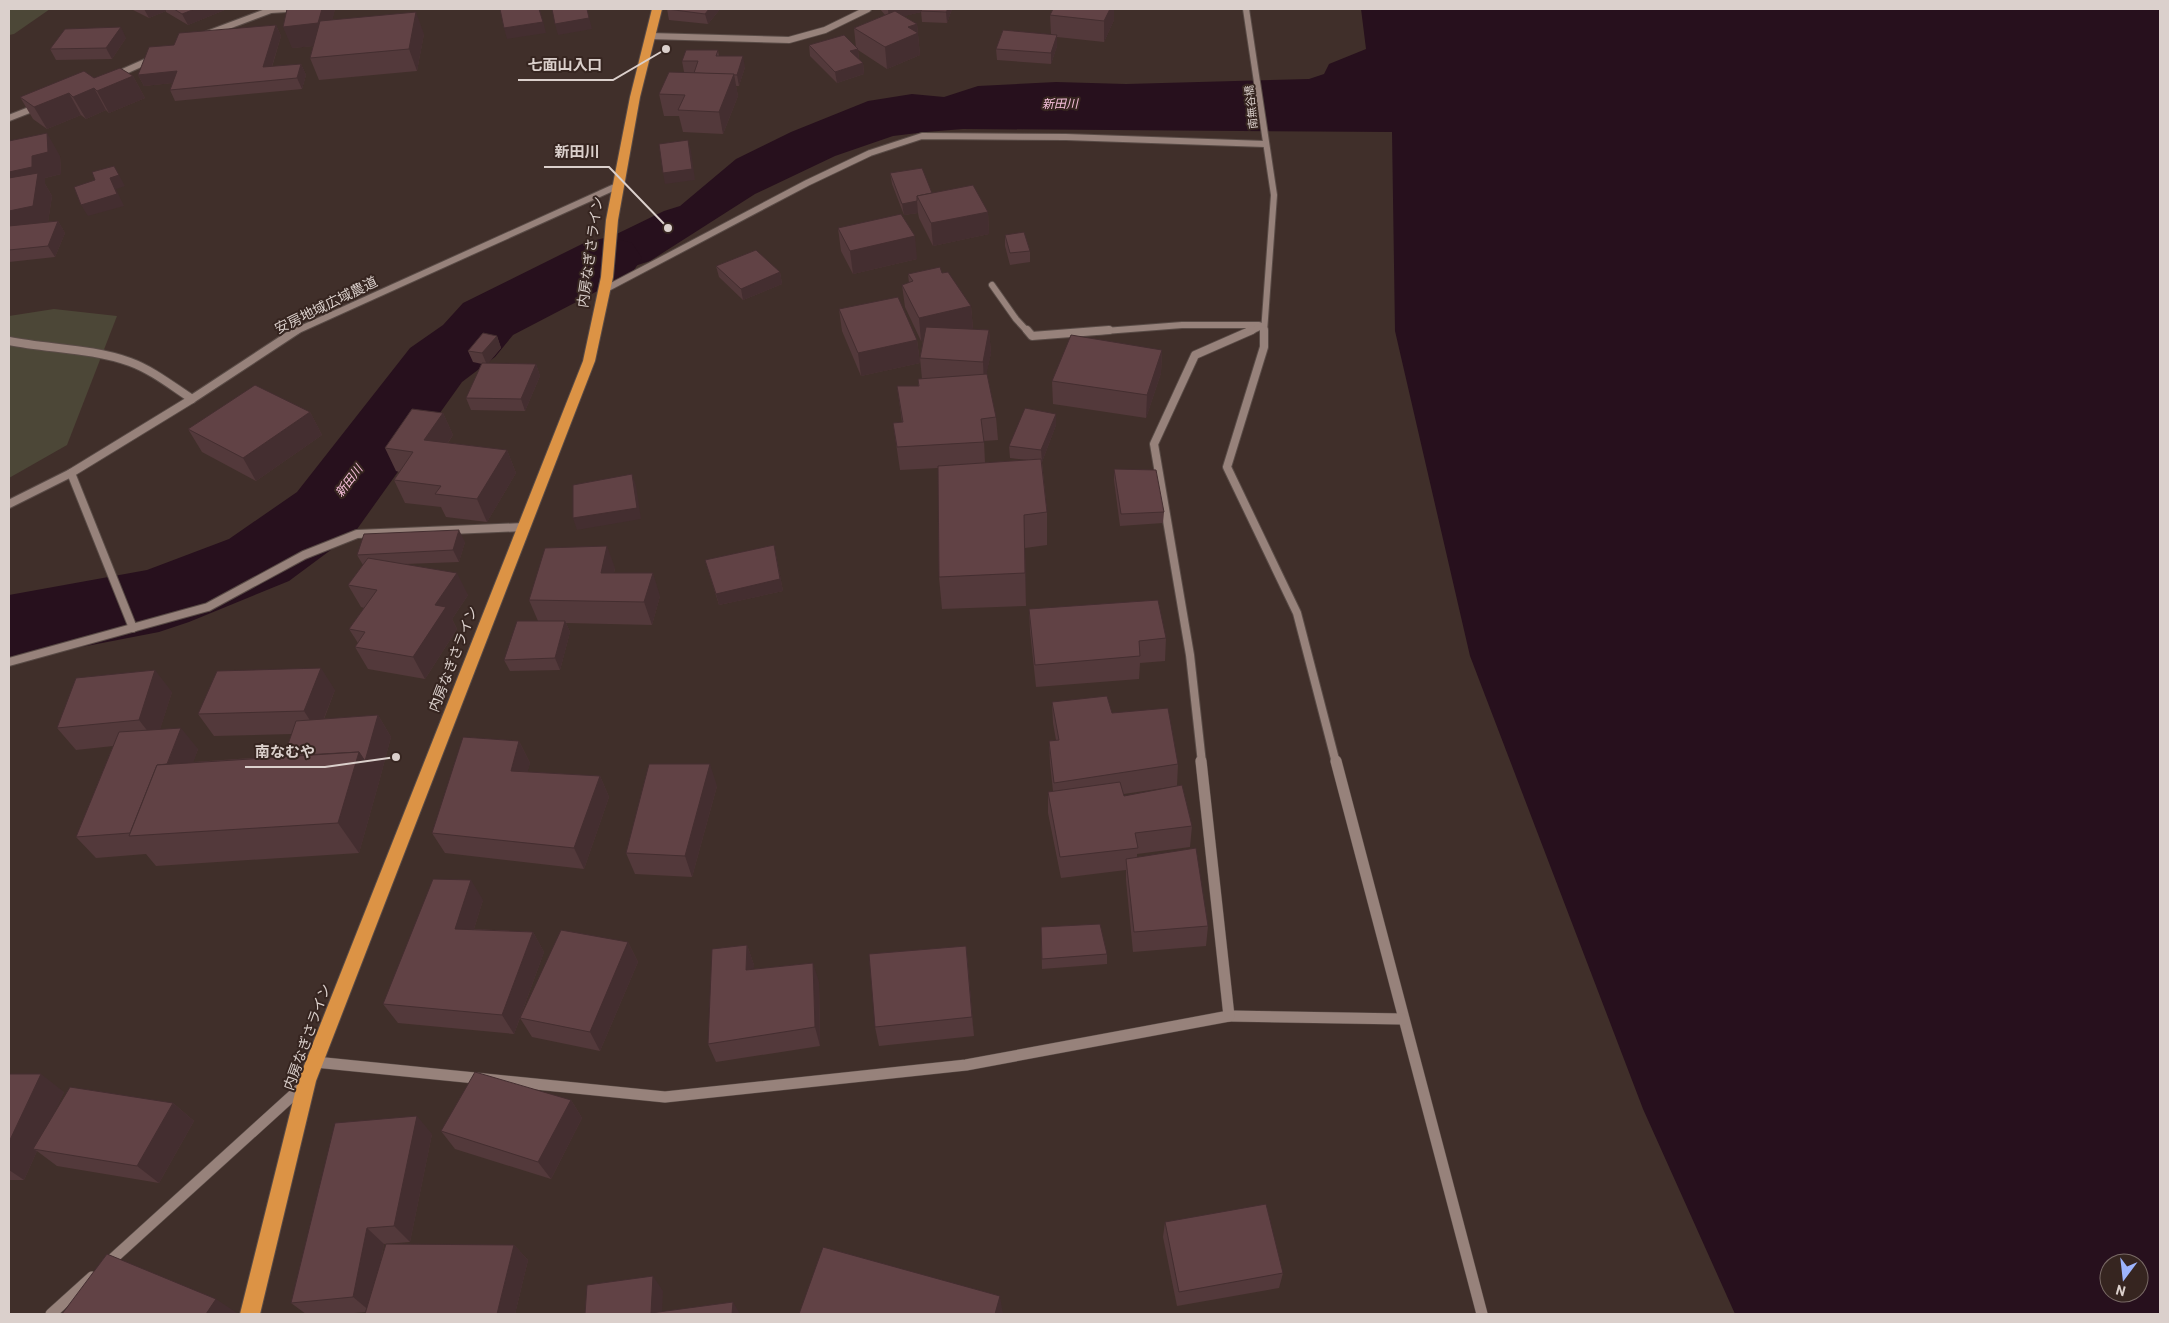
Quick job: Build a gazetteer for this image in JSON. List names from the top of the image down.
{
  "streets": {
    "highway": ["内房なぎさライン"],
    "street": ["南無谷橋", "安房地域広域農道"]
  },
  "crossings": [
    ["内房なぎさライン", "安房地域広域農道"]
  ],
  "water": ["新田川"],
  "places": ["七面山入口", "新田川", "南なむや"],
  "north": "bottom"
}
